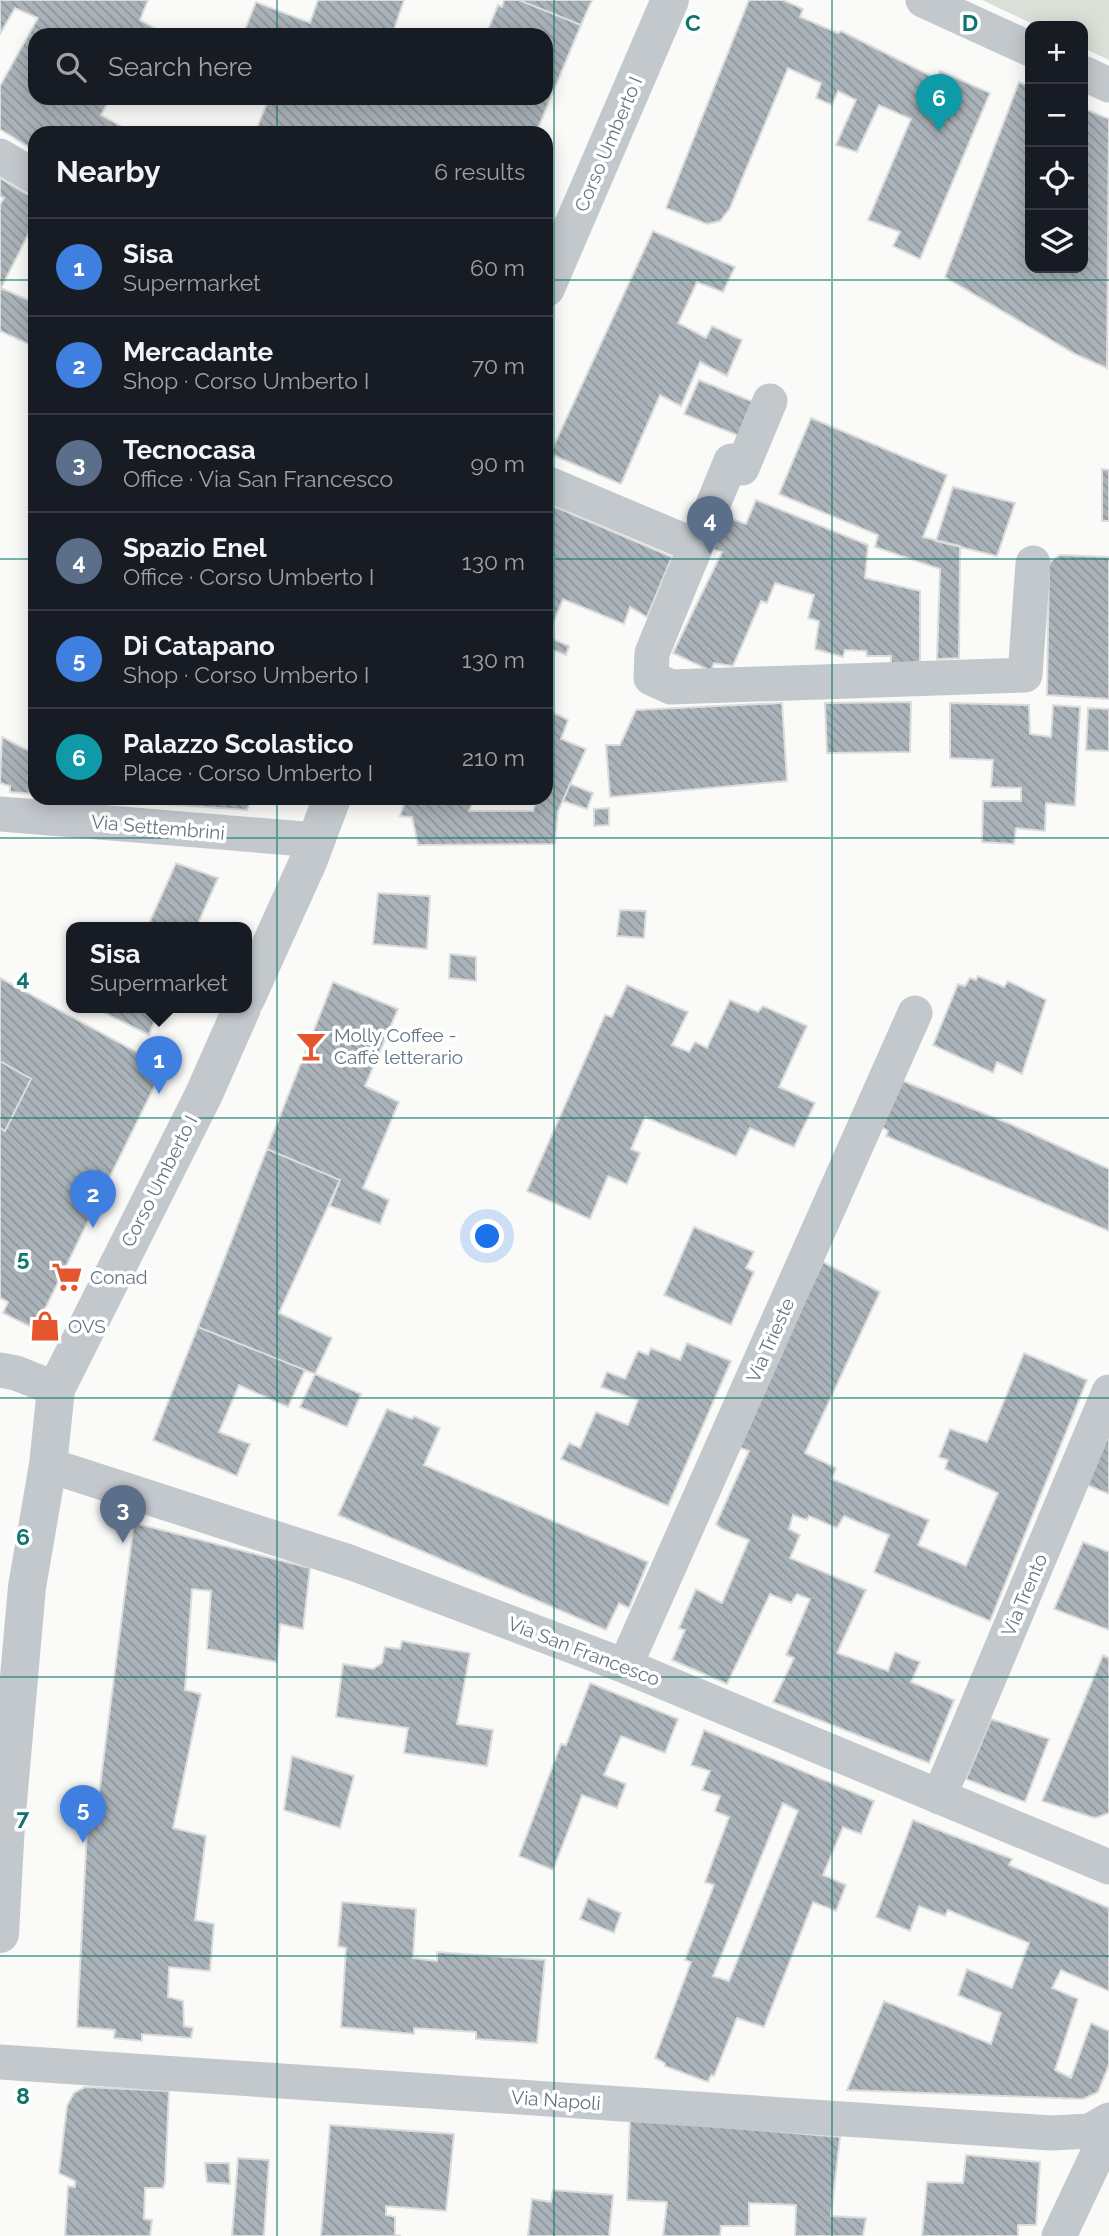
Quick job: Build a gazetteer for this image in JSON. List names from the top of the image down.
{
  "streets": {
    "street": [
      "Corso Umberto I",
      "Via Settembrini",
      "Via Trieste",
      "Via Trento",
      "Via San Francesco",
      "Via Napoli"
    ]
  },
  "crossings": [
    ["Corso Umberto I", "Via San Francesco"],
    ["Via Trieste", "Via San Francesco"],
    ["Via Trento", "Via San Francesco"]
  ],
  "places": {
    "bar": ["Molly Coffee - Caffè letterario"],
    "supermarket": ["Conad"],
    "shop": ["OVS"]
  },
  "page": {
    "map_buttons": ["+", "−"],
    "search": "Search here",
    "pins": [
      "6",
      "4",
      "1",
      "2",
      "3",
      "5"
    ],
    "heading": ["Nearby", "6 results"],
    "list": [
      {
        "mark": "1",
        "name": "Sisa",
        "note": "Supermarket",
        "value": "60 m"
      },
      {
        "mark": "2",
        "name": "Mercadante",
        "note": "Shop · Corso Umberto I",
        "value": "70 m"
      },
      {
        "mark": "3",
        "name": "Tecnocasa",
        "note": "Office · Via San Francesco",
        "value": "90 m"
      },
      {
        "mark": "4",
        "name": "Spazio Enel",
        "note": "Office · Corso Umberto I",
        "value": "130 m"
      },
      {
        "mark": "5",
        "name": "Di Catapano",
        "note": "Shop · Corso Umberto I",
        "value": "130 m"
      },
      {
        "mark": "6",
        "name": "Palazzo Scolastico",
        "note": "Place · Corso Umberto I",
        "value": "210 m"
      }
    ],
    "popup": ["Sisa", "Supermarket"]
  },
  "grid": {
    "columns": ["C", "D"],
    "rows": [
      "4",
      "5",
      "6",
      "7",
      "8"
    ]
  }
}
